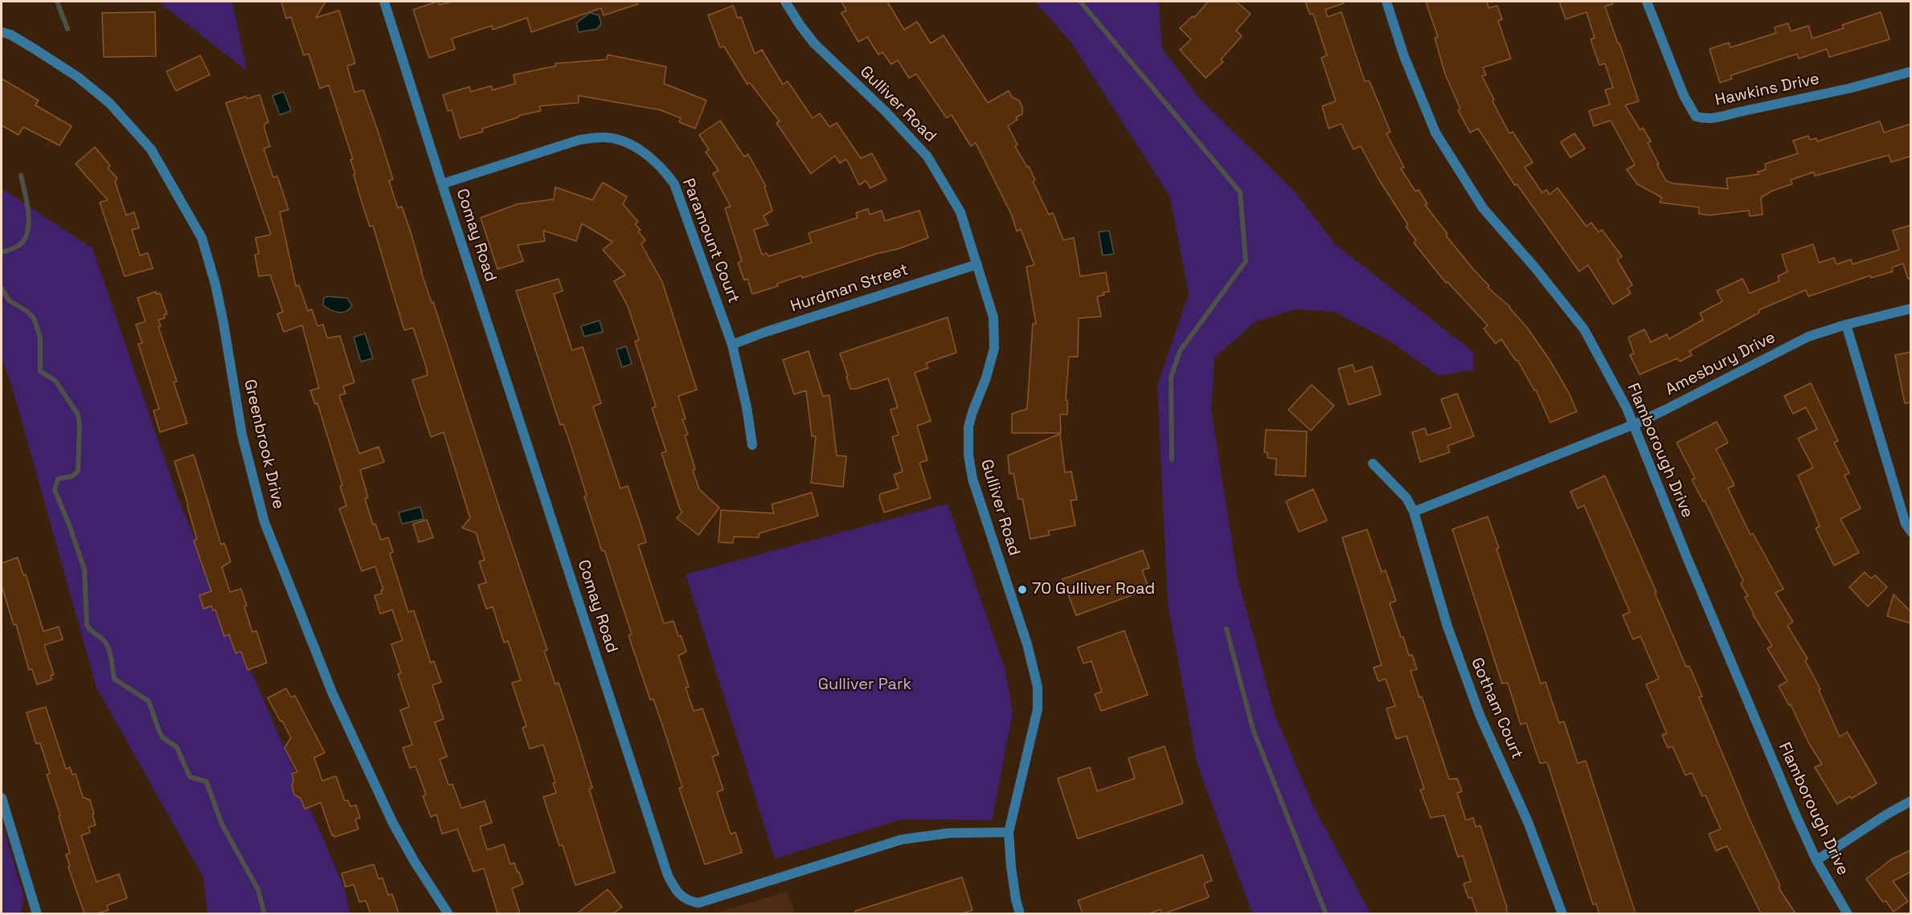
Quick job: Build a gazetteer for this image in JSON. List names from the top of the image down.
{
  "streets": {
    "street": [
      "Hawkins Drive",
      "Gulliver Road",
      "Comay Road",
      "Paramount Court",
      "Hurdman Street",
      "Amesbury Drive",
      "Greenbrook Drive",
      "Flamborough Drive",
      "Gotham Court"
    ]
  },
  "crossings": [
    ["Gulliver Road", "Comay Road"],
    ["Gulliver Road", "Hurdman Street"],
    ["Comay Road", "Paramount Court"],
    ["Paramount Court", "Hurdman Street"],
    ["Amesbury Drive", "Flamborough Drive"],
    ["Amesbury Drive", "Gotham Court"]
  ],
  "parks": ["Gulliver Park"],
  "places": ["70 Gulliver Road"]
}
